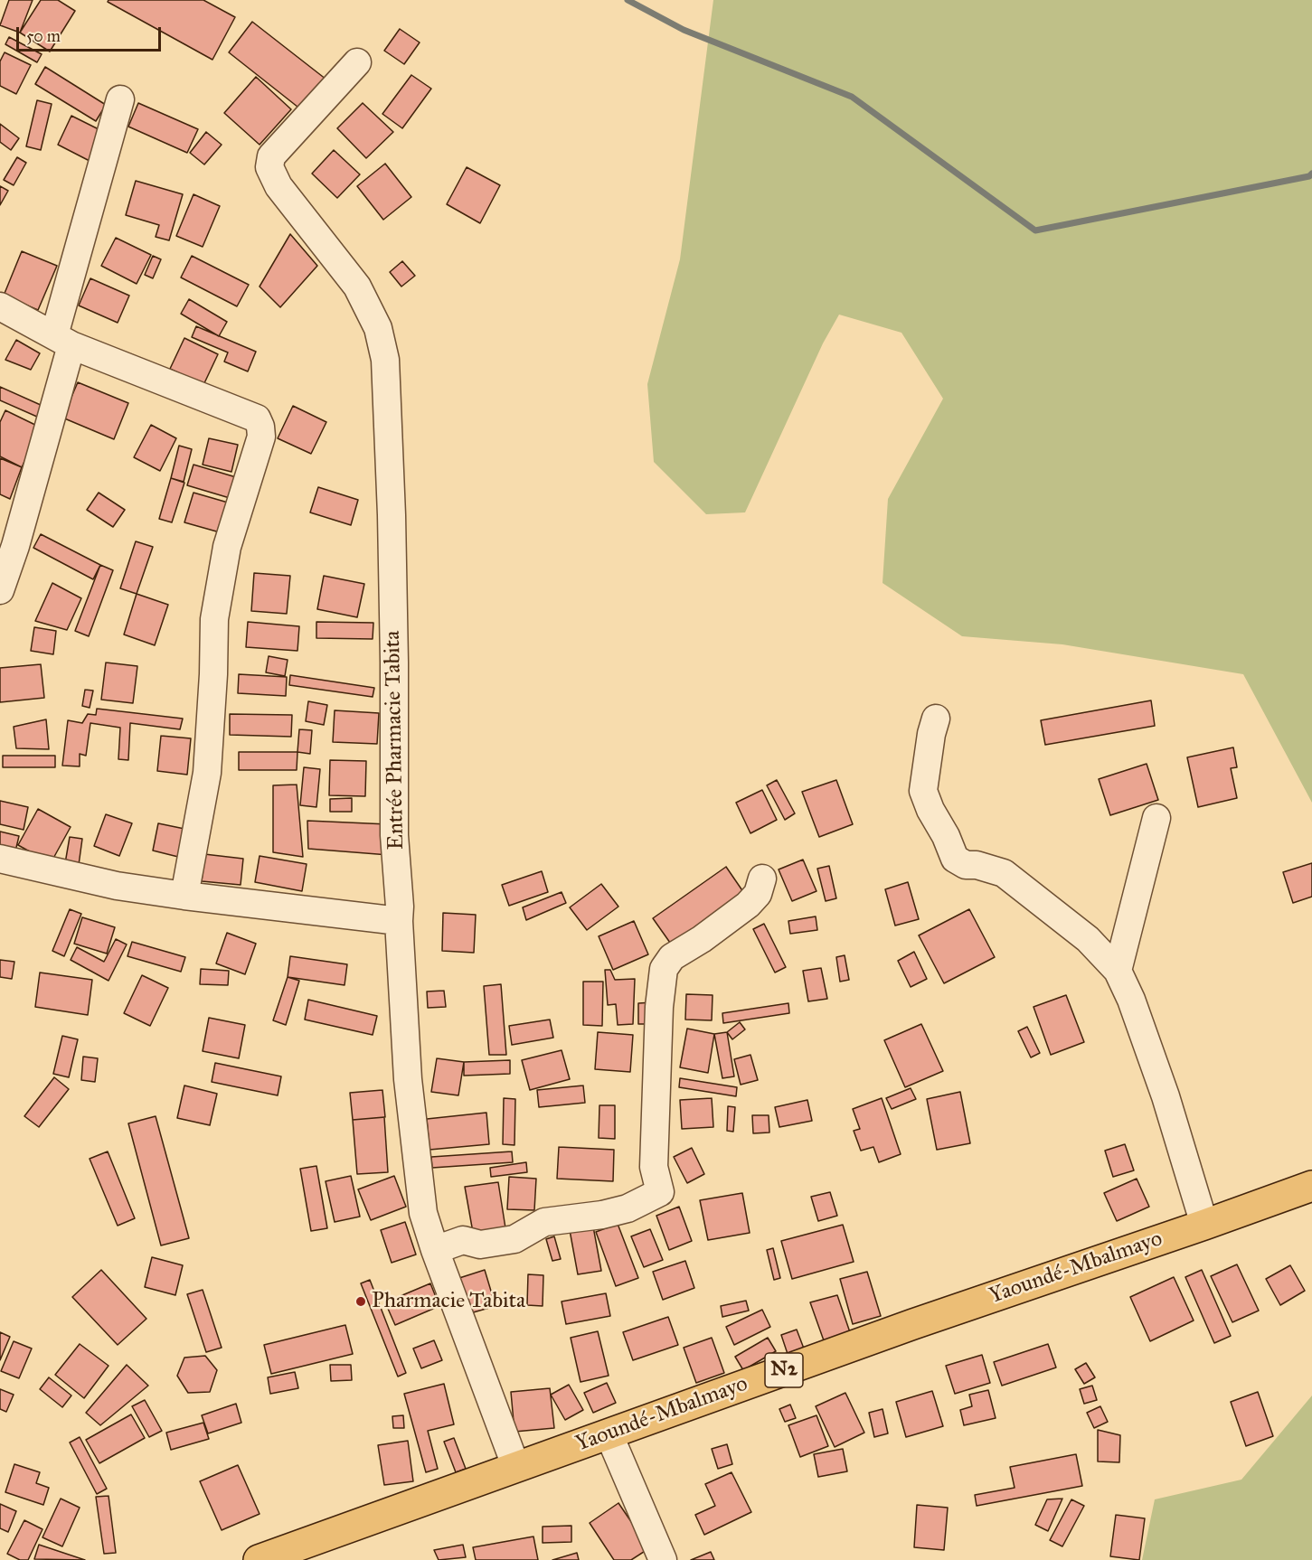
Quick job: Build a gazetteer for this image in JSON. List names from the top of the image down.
{
  "streets": {
    "highway": ["Yaoundé-Mbalmayo", "N2"],
    "street": ["Entrée Pharmacie Tabita"]
  },
  "crossings": [
    ["Entrée Pharmacie Tabita", "Yaoundé-Mbalmayo"]
  ],
  "places": ["Pharmacie Tabita"],
  "scale_bar": "50 m"
}
